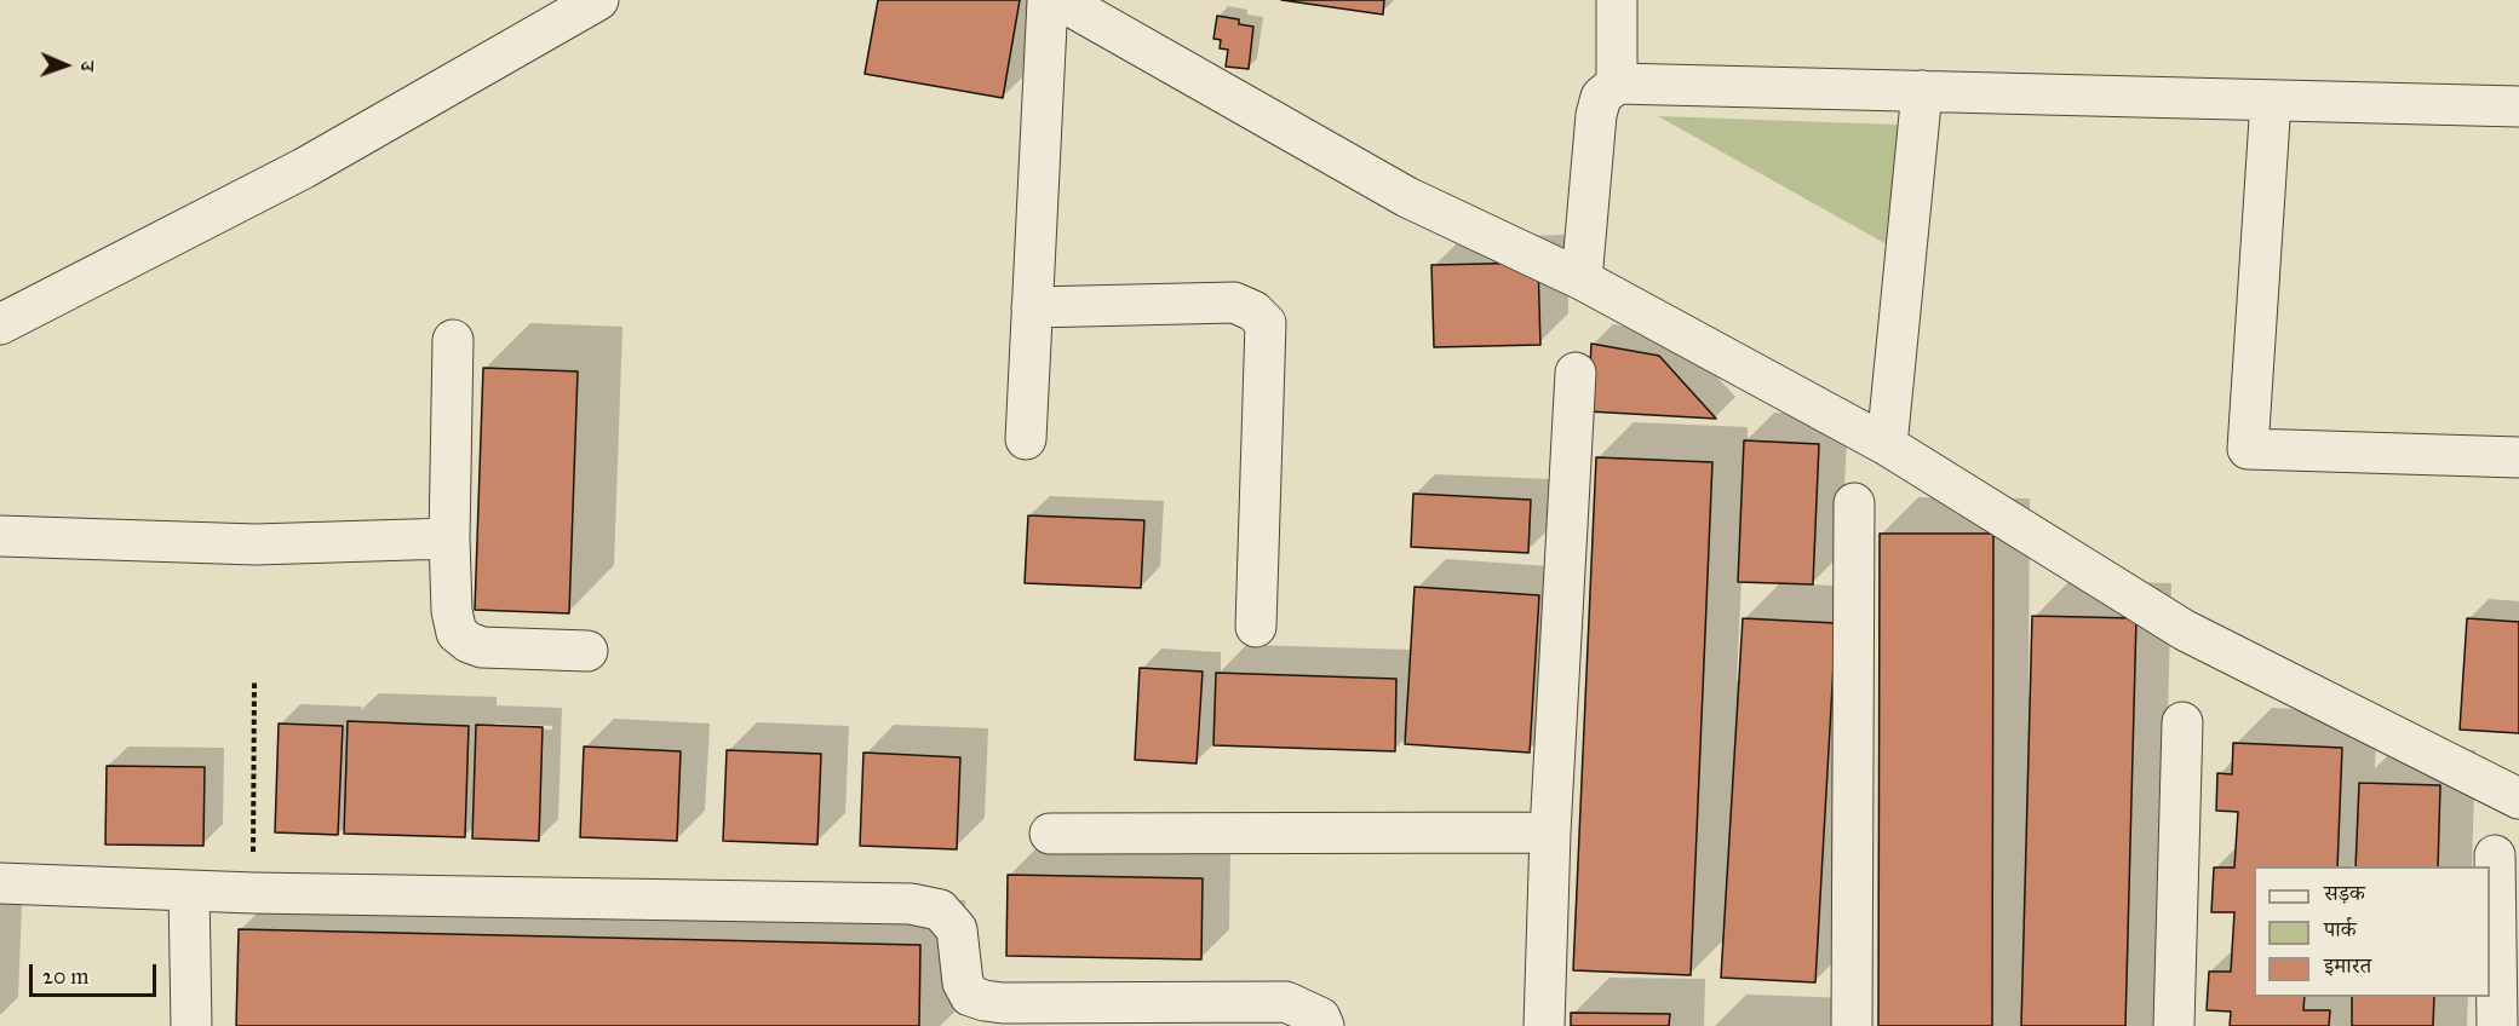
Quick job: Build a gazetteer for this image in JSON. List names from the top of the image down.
{
  "legend": ["सड़क", "पार्क", "इमारत"],
  "scale_bar": "20 m",
  "north": "right"
}
